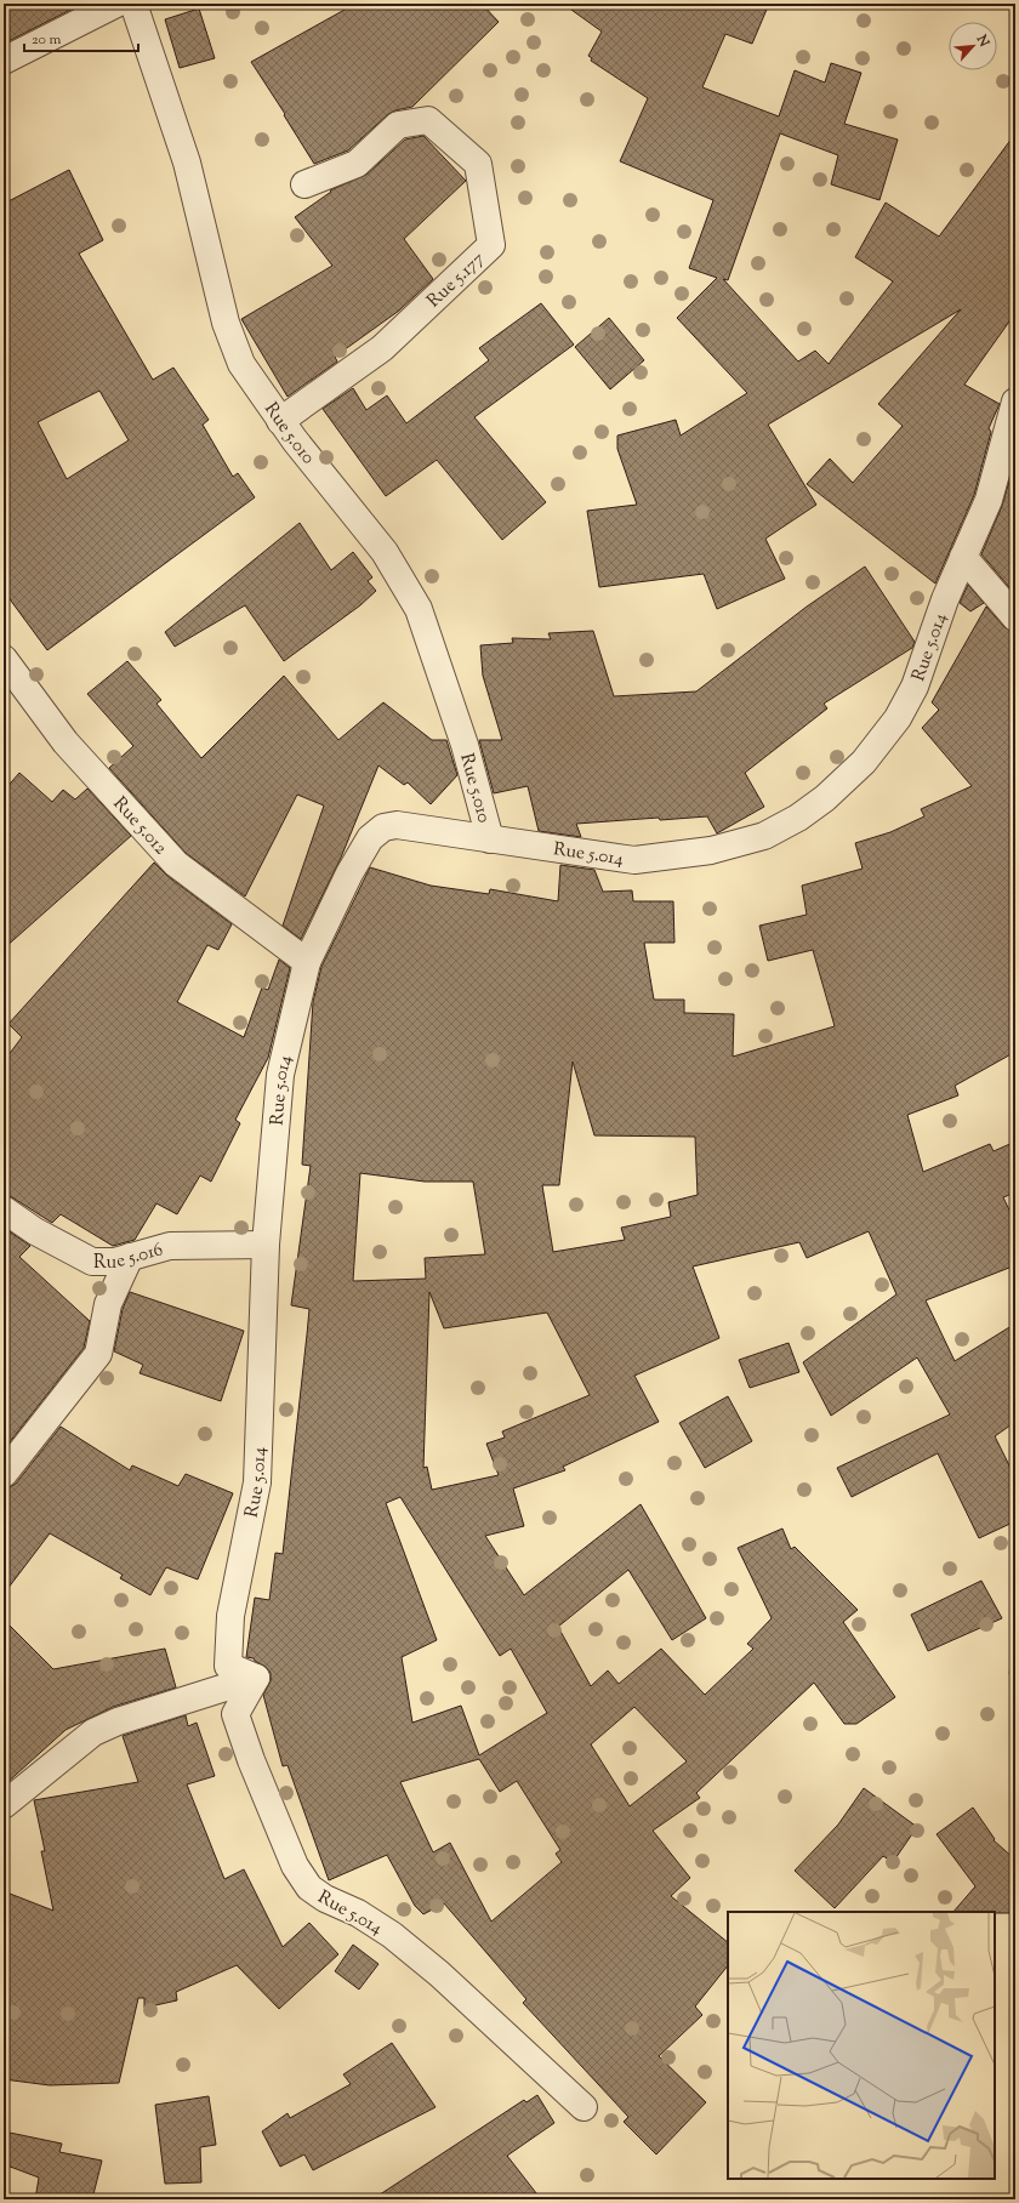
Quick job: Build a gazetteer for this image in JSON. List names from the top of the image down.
{
  "streets": {
    "street": [
      "Rue 5.177",
      "Rue 5.010",
      "Rue 5.014",
      "Rue 5.012",
      "Rue 5.016"
    ]
  },
  "crossings": [
    ["Rue 5.177", "Rue 5.010"],
    ["Rue 5.010", "Rue 5.014"],
    ["Rue 5.014", "Rue 5.012"],
    ["Rue 5.014", "Rue 5.016"]
  ],
  "scale_bar": "20 m",
  "north": "top right"
}
